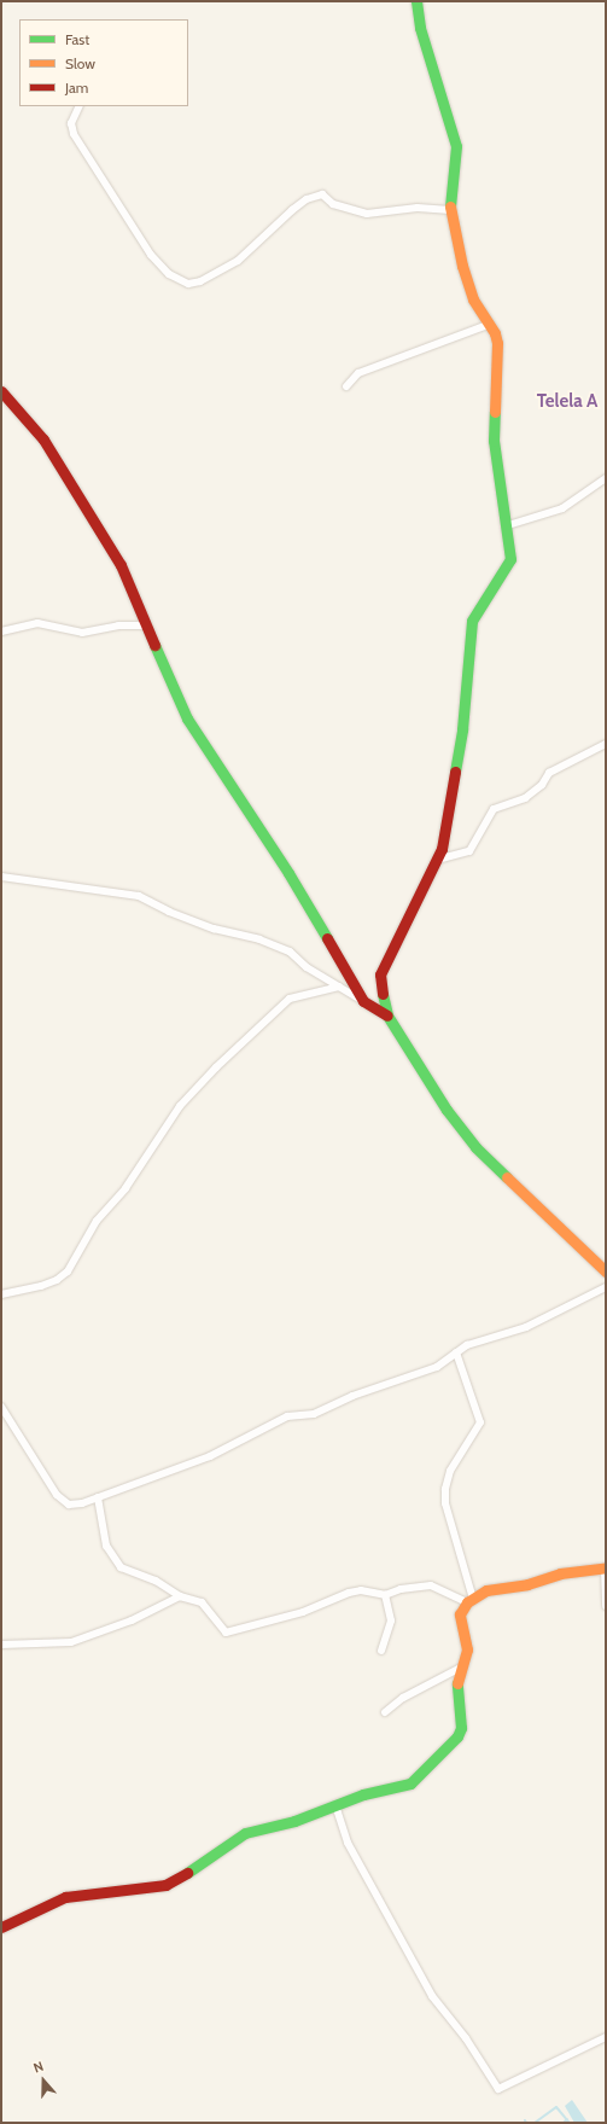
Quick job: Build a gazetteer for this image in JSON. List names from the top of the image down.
{
  "districts": ["Telela A"],
  "legend": ["Fast", "Slow", "Jam"],
  "north": "top"
}
